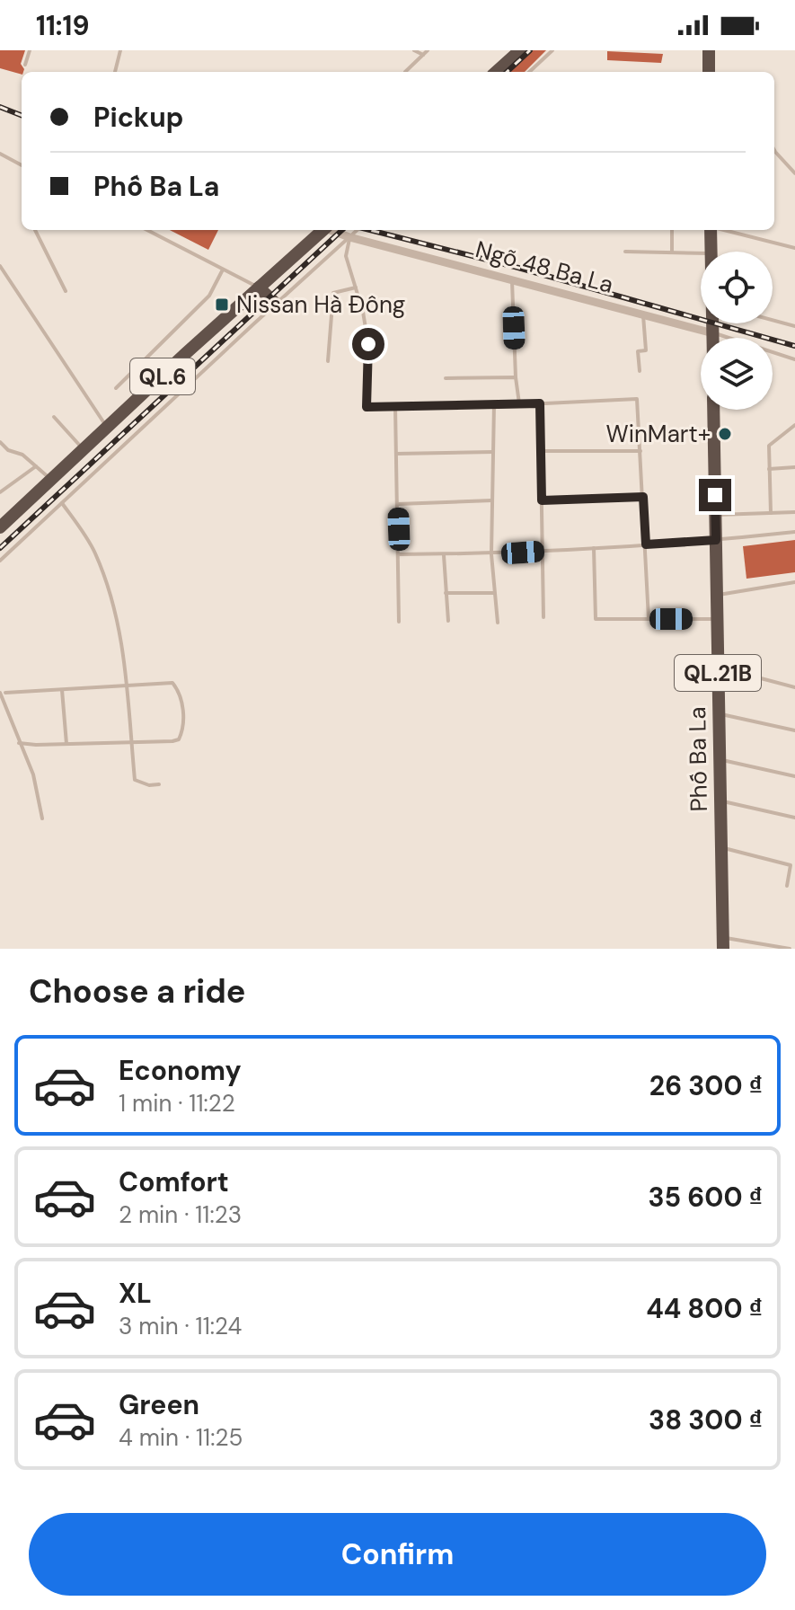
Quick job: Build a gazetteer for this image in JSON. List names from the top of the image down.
{
  "streets": {
    "highway": ["QL.6", "QL.21B", "Phố Ba La"],
    "street": ["Ngõ 48 Ba La"]
  },
  "places": {
    "transit": ["Nissan Hà Đông"],
    "other": ["WinMart+"]
  },
  "page": {
    "status": "11:19",
    "banner": ["Pickup", "Phố Ba La"],
    "heading": "Choose a ride",
    "list": [
      {
        "name": "Economy",
        "note": "1 min · 11:22",
        "value": "26 300 ₫"
      },
      {
        "name": "Comfort",
        "note": "2 min · 11:23",
        "value": "35 600 ₫"
      },
      {
        "name": "XL",
        "note": "3 min · 11:24",
        "value": "44 800 ₫"
      },
      {
        "name": "Green",
        "note": "4 min · 11:25",
        "value": "38 300 ₫"
      }
    ],
    "buttons": "Confirm"
  }
}
